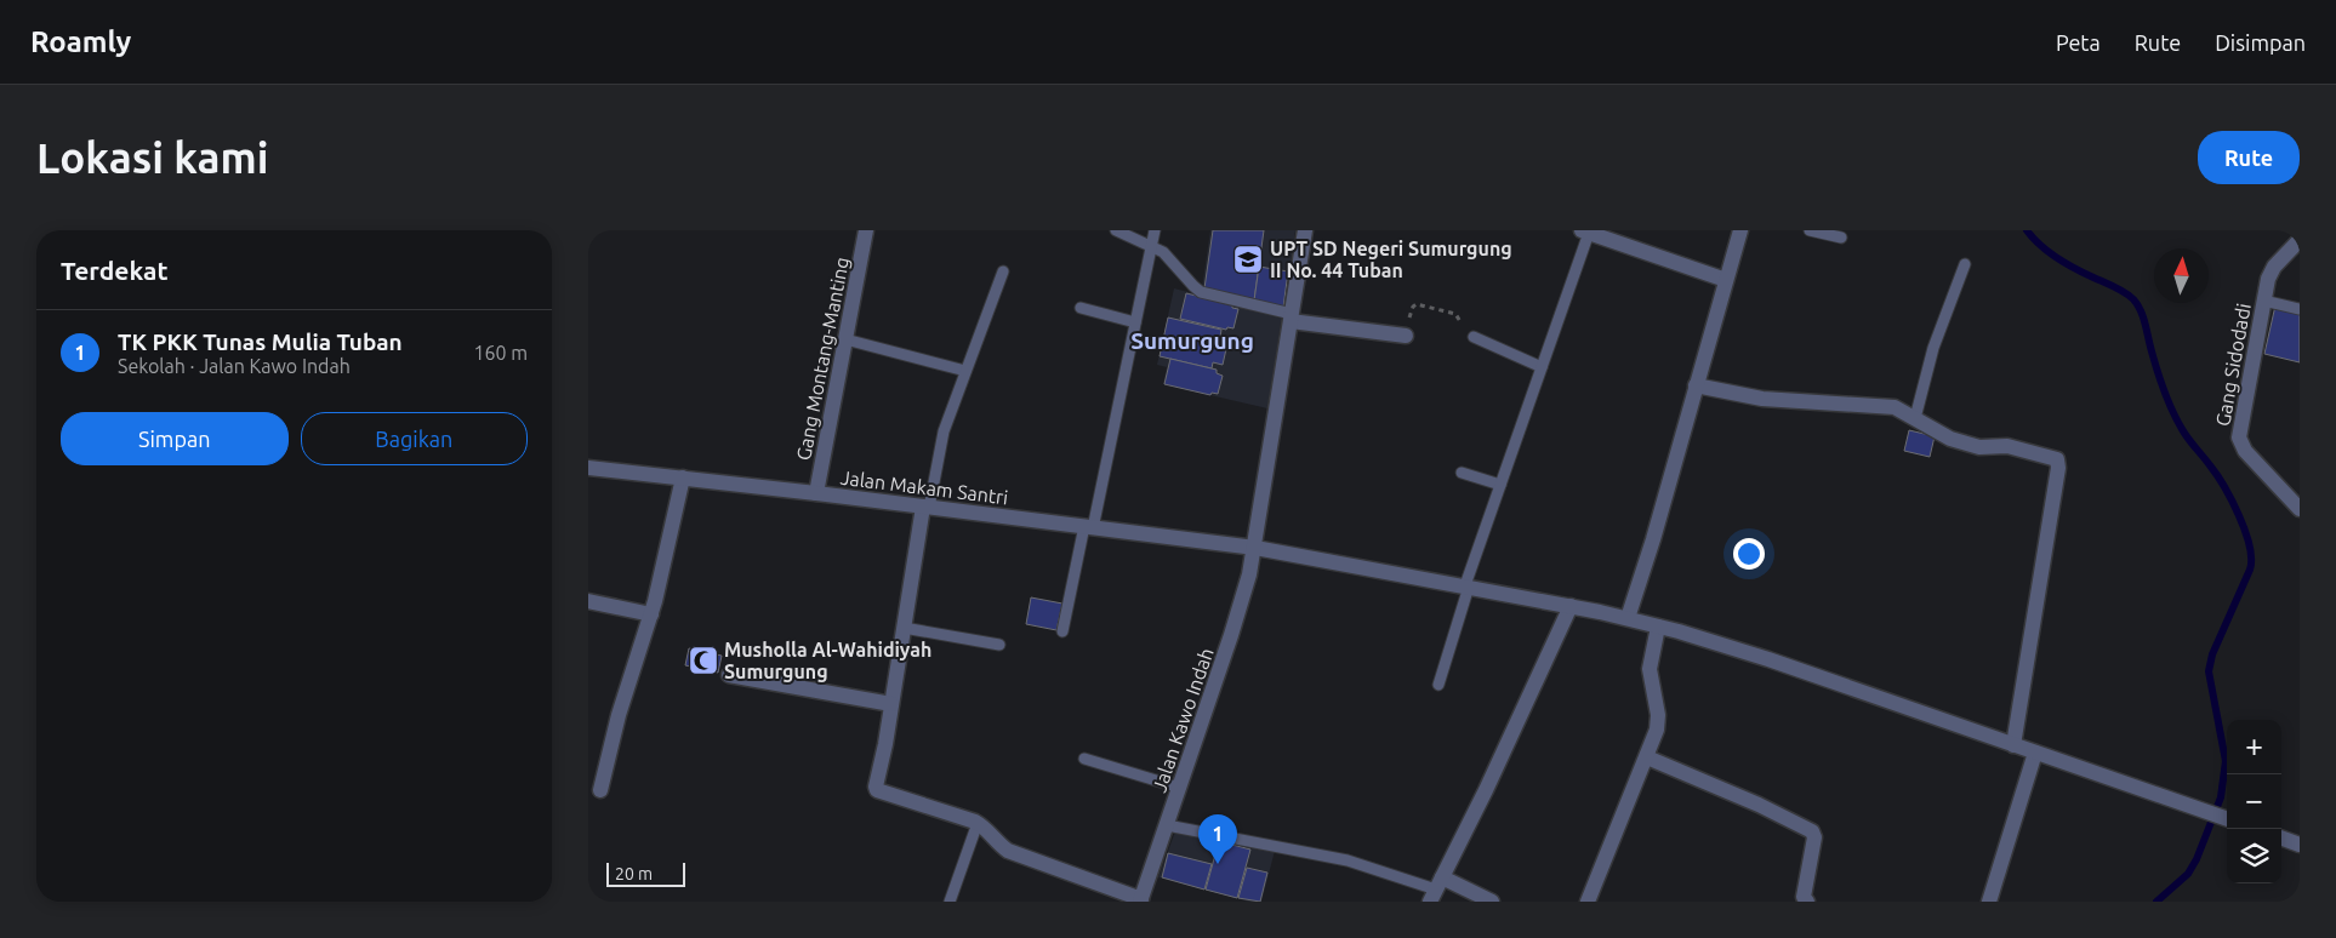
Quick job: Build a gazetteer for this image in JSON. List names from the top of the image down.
{
  "streets": {
    "street": [
      "Gang Montang-Manting",
      "Gang Sidodadi",
      "Jalan Makam Santri",
      "Jalan Kawo Indah"
    ]
  },
  "crossings": [
    ["Gang Montang-Manting", "Jalan Makam Santri"],
    ["Jalan Makam Santri", "Jalan Kawo Indah"]
  ],
  "districts": ["Sumurgung"],
  "places": {
    "school or university": ["UPT SD Negeri Sumurgung II No. 44 Tuban"],
    "mosque": ["Musholla Al-Wahidiyah Sumurgung"]
  },
  "scale_bar": "20 m",
  "north": "top",
  "page": {
    "header": "Roamly",
    "nav": ["Peta", "Rute", "Disimpan"],
    "buttons": [
      "Rute",
      ["Simpan", "Bagikan"]
    ],
    "title": "Lokasi kami",
    "heading": "Terdekat",
    "list": [
      {
        "mark": "1",
        "name": "TK PKK Tunas Mulia Tuban",
        "note": "Sekolah · Jalan Kawo Indah",
        "value": "160 m"
      }
    ],
    "map_buttons": ["+", "−"],
    "pins": "1",
    "scale": "20 m"
  }
}
